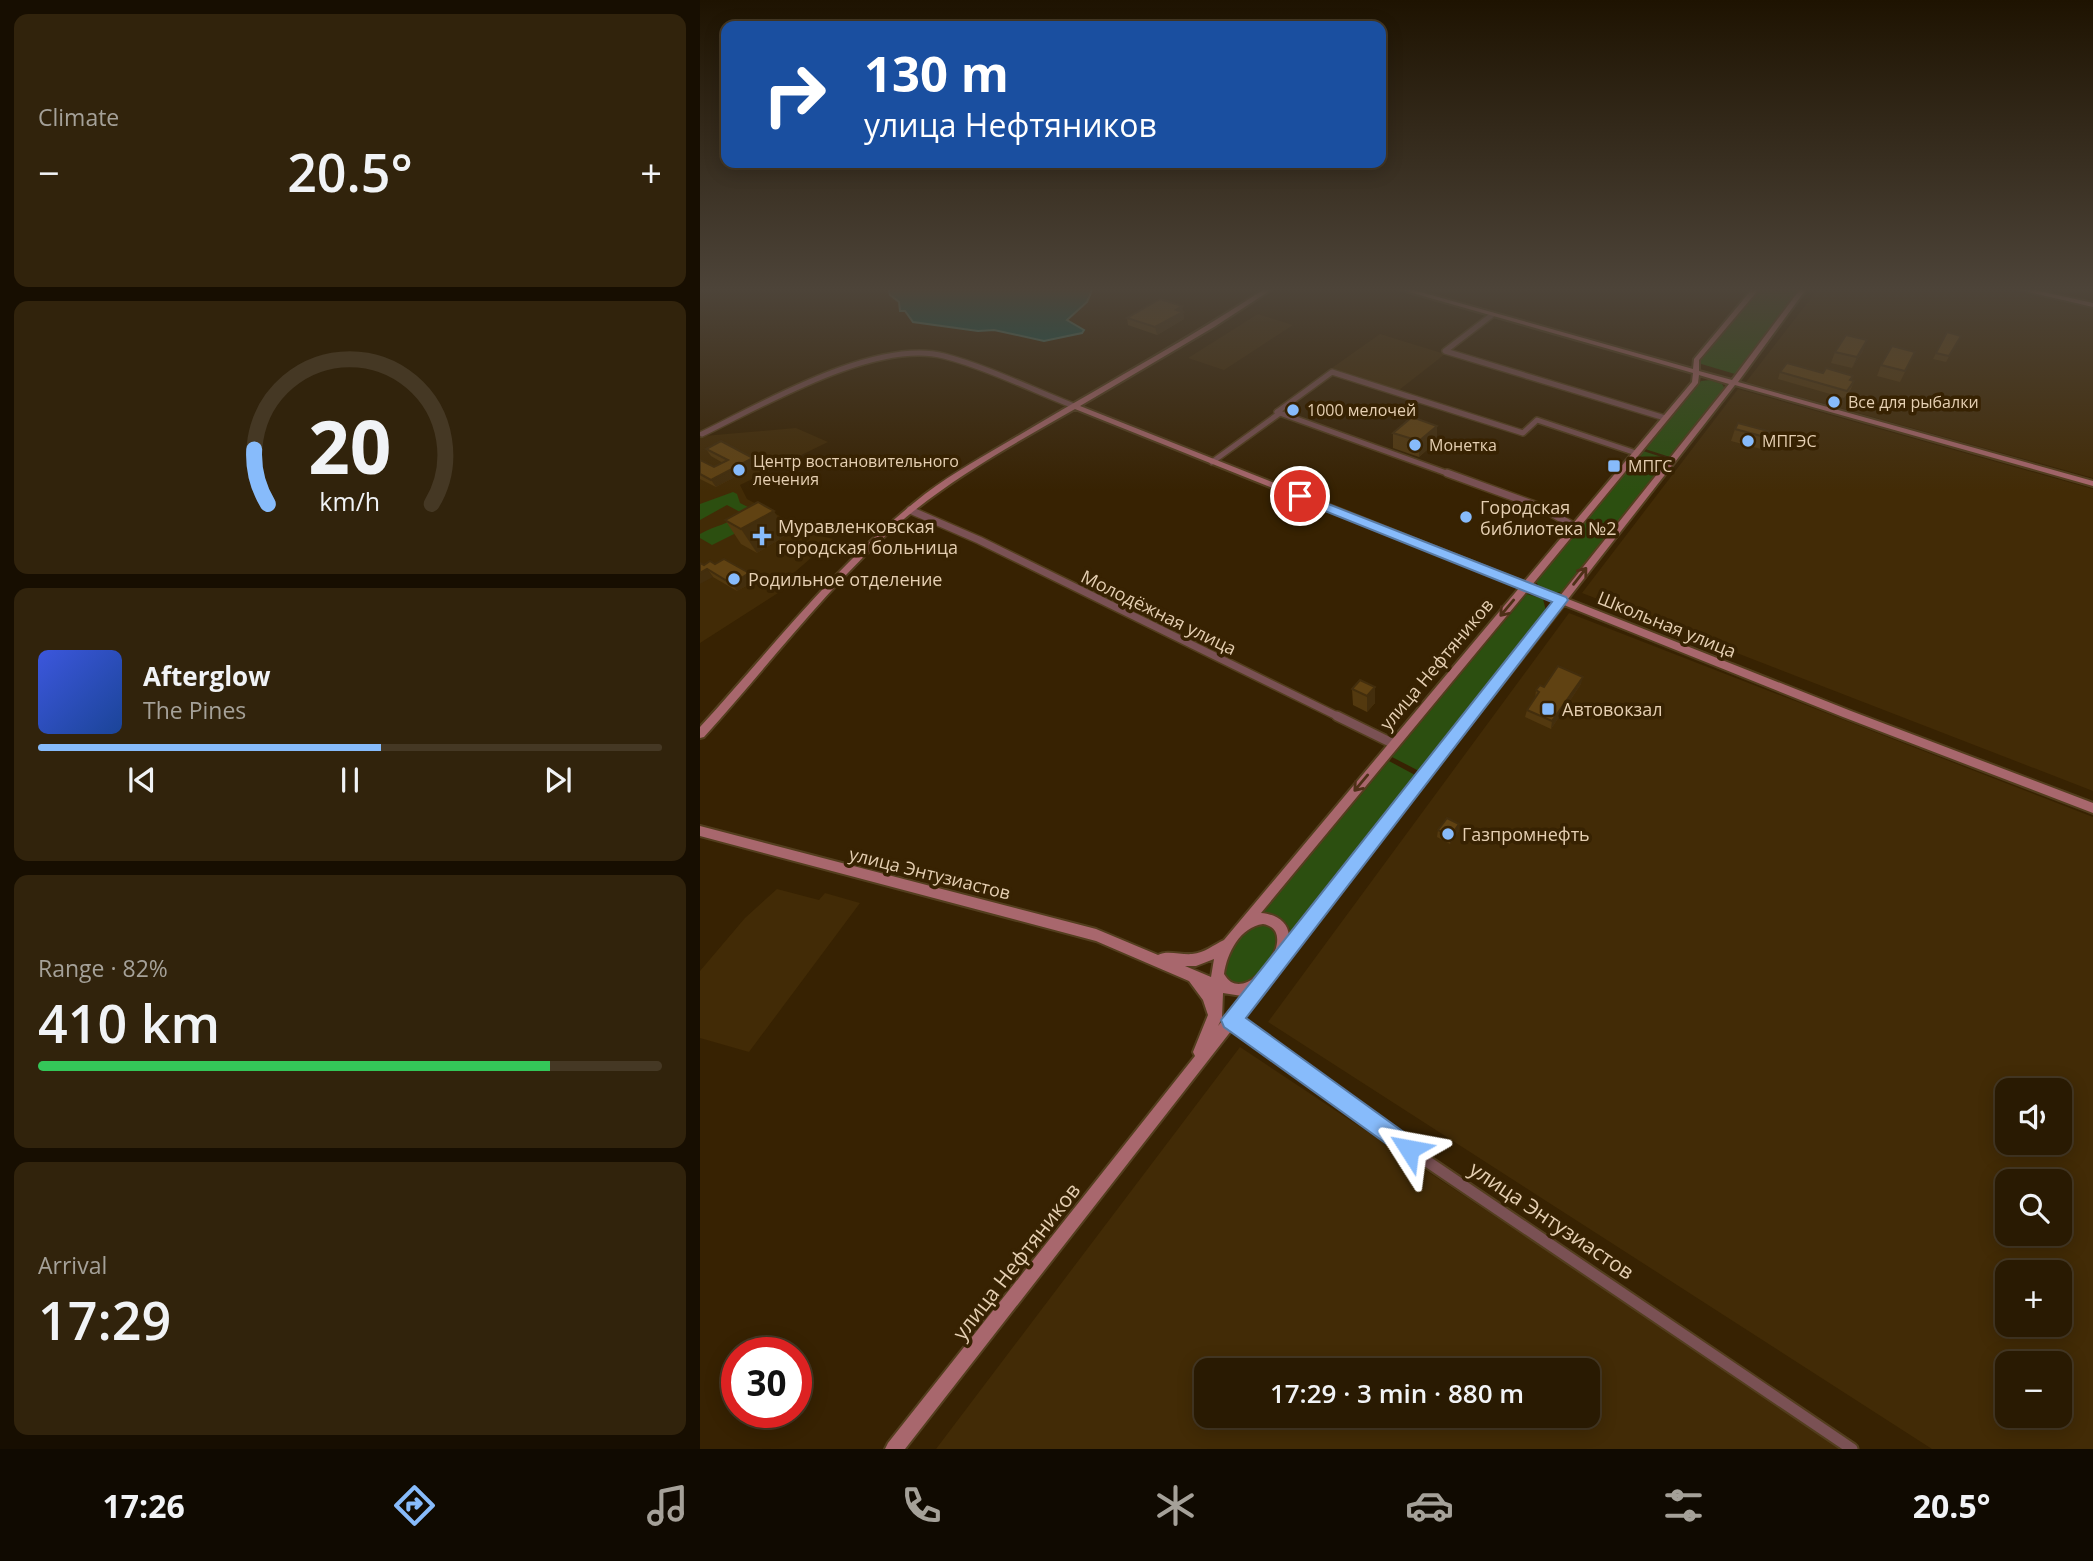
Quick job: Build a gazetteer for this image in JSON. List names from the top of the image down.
{
  "streets": {
    "main road": ["Школьная улица", "улица Нефтяников", "улица Энтузиастов"],
    "street": ["Молодёжная улица"]
  },
  "crossings": [
    ["Молодёжная улица", "улица Нефтяников"],
    ["Школьная улица", "улица Нефтяников"],
    ["улица Нефтяников", "улица Энтузиастов"]
  ],
  "places": {
    "other": [
      "Все для рыбалки",
      "1000 мелочей",
      "МПГЭС",
      "Монетка",
      "Центр востановительного лечения",
      "Городская библиотека №2",
      "Родильное отделение",
      "Газпромнефть"
    ],
    "transit": ["МПГС", "Автовокзал"],
    "health": ["Муравленковская городская больница"]
  },
  "page": {
    "tile": [
      "Climate",
      ["Range · 82%", "410 km"],
      ["Arrival", "17:29"]
    ],
    "turn": ["130 m", "улица Нефтяников"],
    "heat": ["−", "20.5°", "+"],
    "song": ["Afterglow", "The Pines"],
    "map_buttons": ["+", "−"],
    "limit": "30",
    "trip": "17:29 · 3 min · 880 m",
    "tabs": ["17:26", "20.5°"],
    "gauge": ["20", "km/h"]
  }
}
